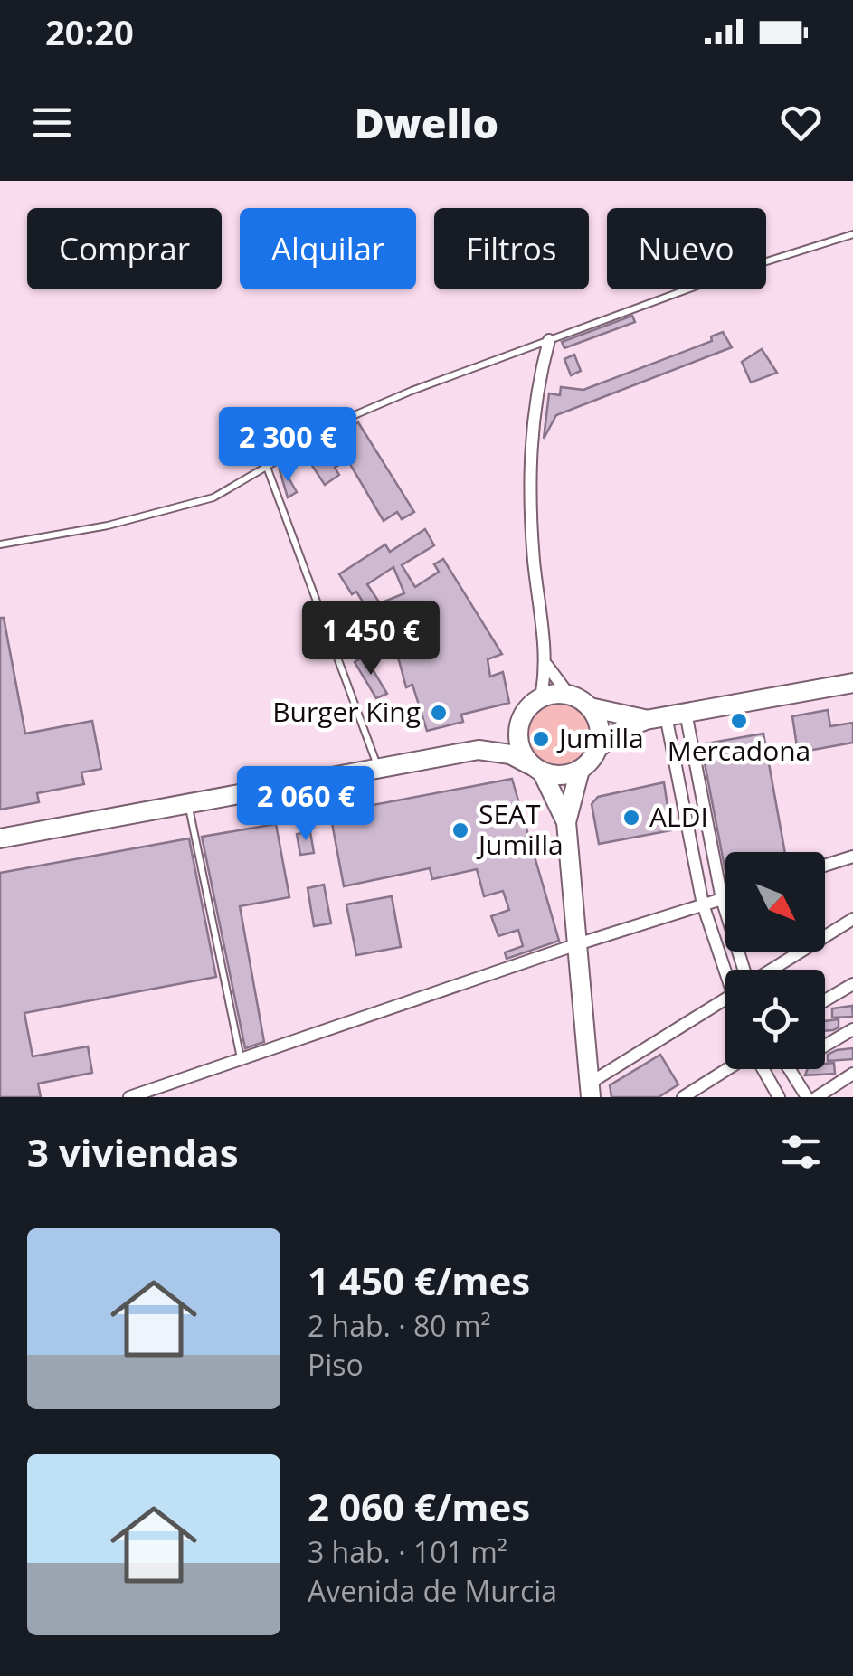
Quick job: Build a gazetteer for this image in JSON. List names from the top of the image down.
{
  "places": [
    "Burger King",
    "Mercadona",
    "Jumilla",
    "ALDI",
    "SEAT Jumilla"
  ],
  "north": "bottom right",
  "page": {
    "status": "20:20",
    "header": "Dwello",
    "chip": [
      "Comprar",
      "Alquilar",
      "Filtros",
      "Nuevo"
    ],
    "price": ["2 300 €", "1 450 €", "2 060 €"],
    "heading": "3 viviendas",
    "list": [
      {
        "name": "1 450 €/mes",
        "note": "2 hab. · 80 m² · Piso"
      },
      {
        "name": "2 060 €/mes",
        "note": "3 hab. · 101 m² · Avenida de Murcia"
      }
    ]
  }
}
